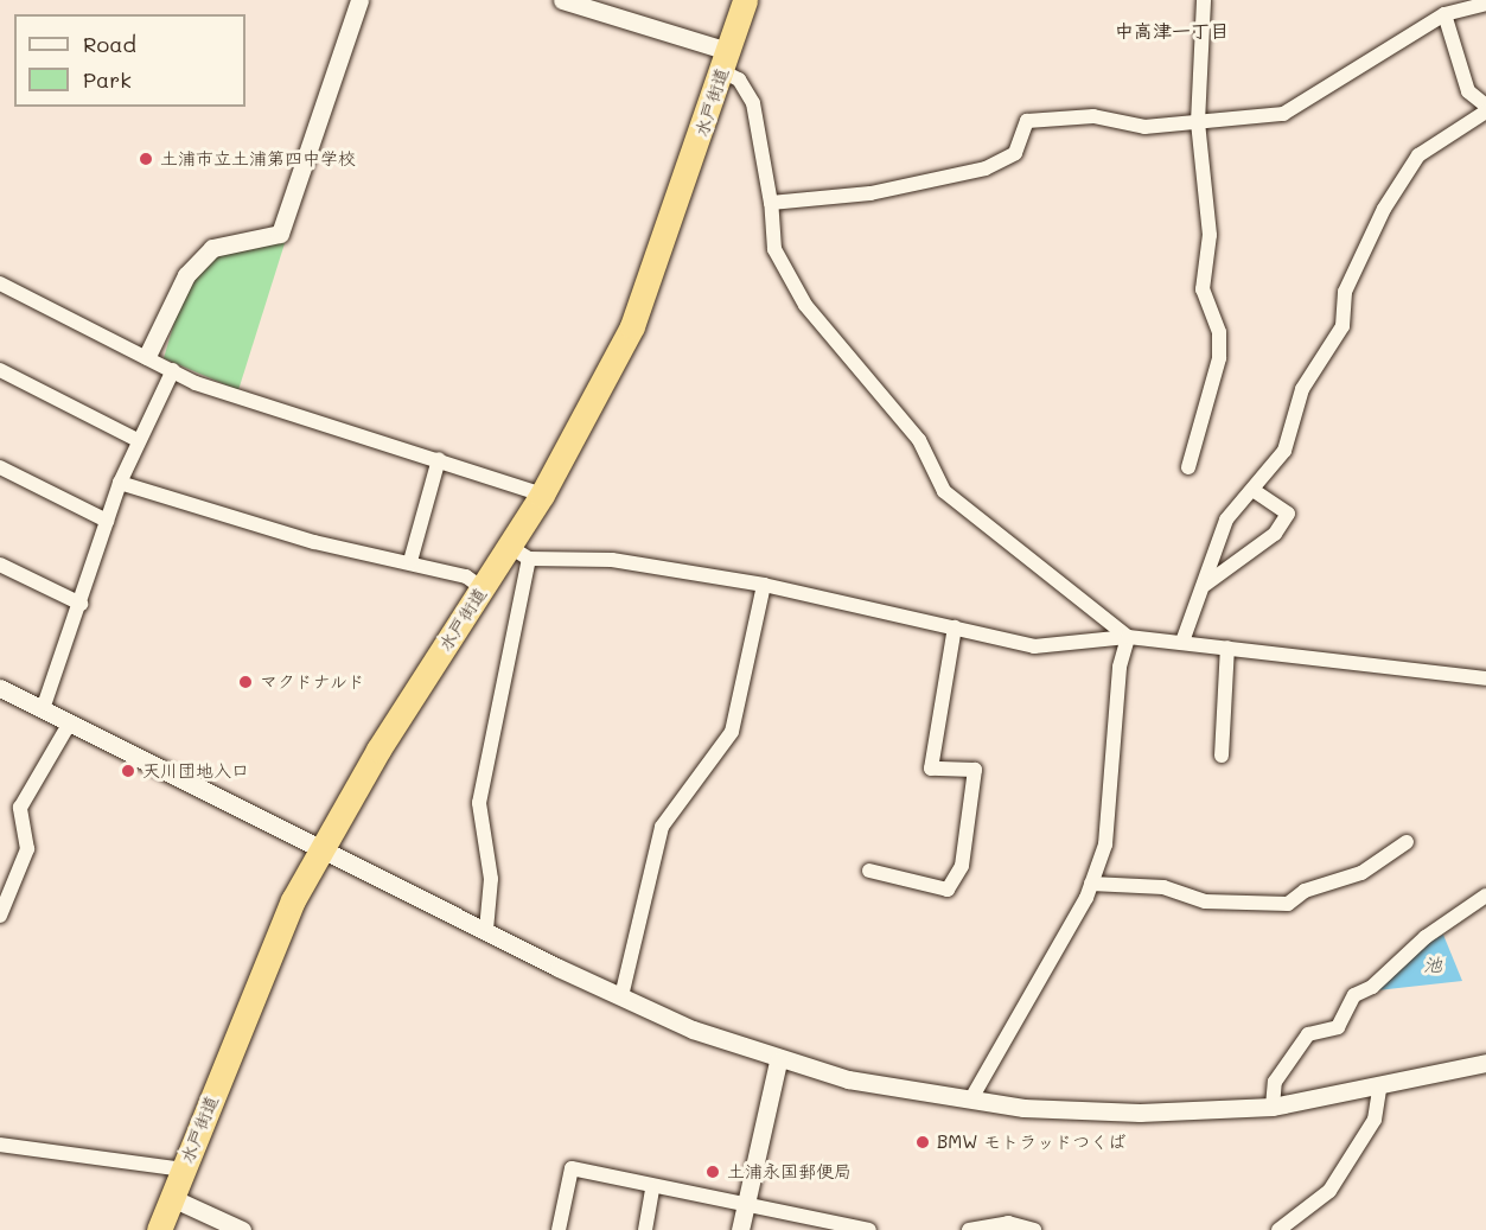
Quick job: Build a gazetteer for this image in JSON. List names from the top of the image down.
{
  "streets": {
    "highway": ["水戸街道"]
  },
  "districts": ["中高津一丁目"],
  "water": ["池"],
  "places": [
    "土浦市立土浦第四中学校",
    "マクドナルド",
    "天川団地入口",
    "BMW モトラッドつくば",
    "土浦永国郵便局"
  ],
  "legend": ["Road", "Park"]
}
